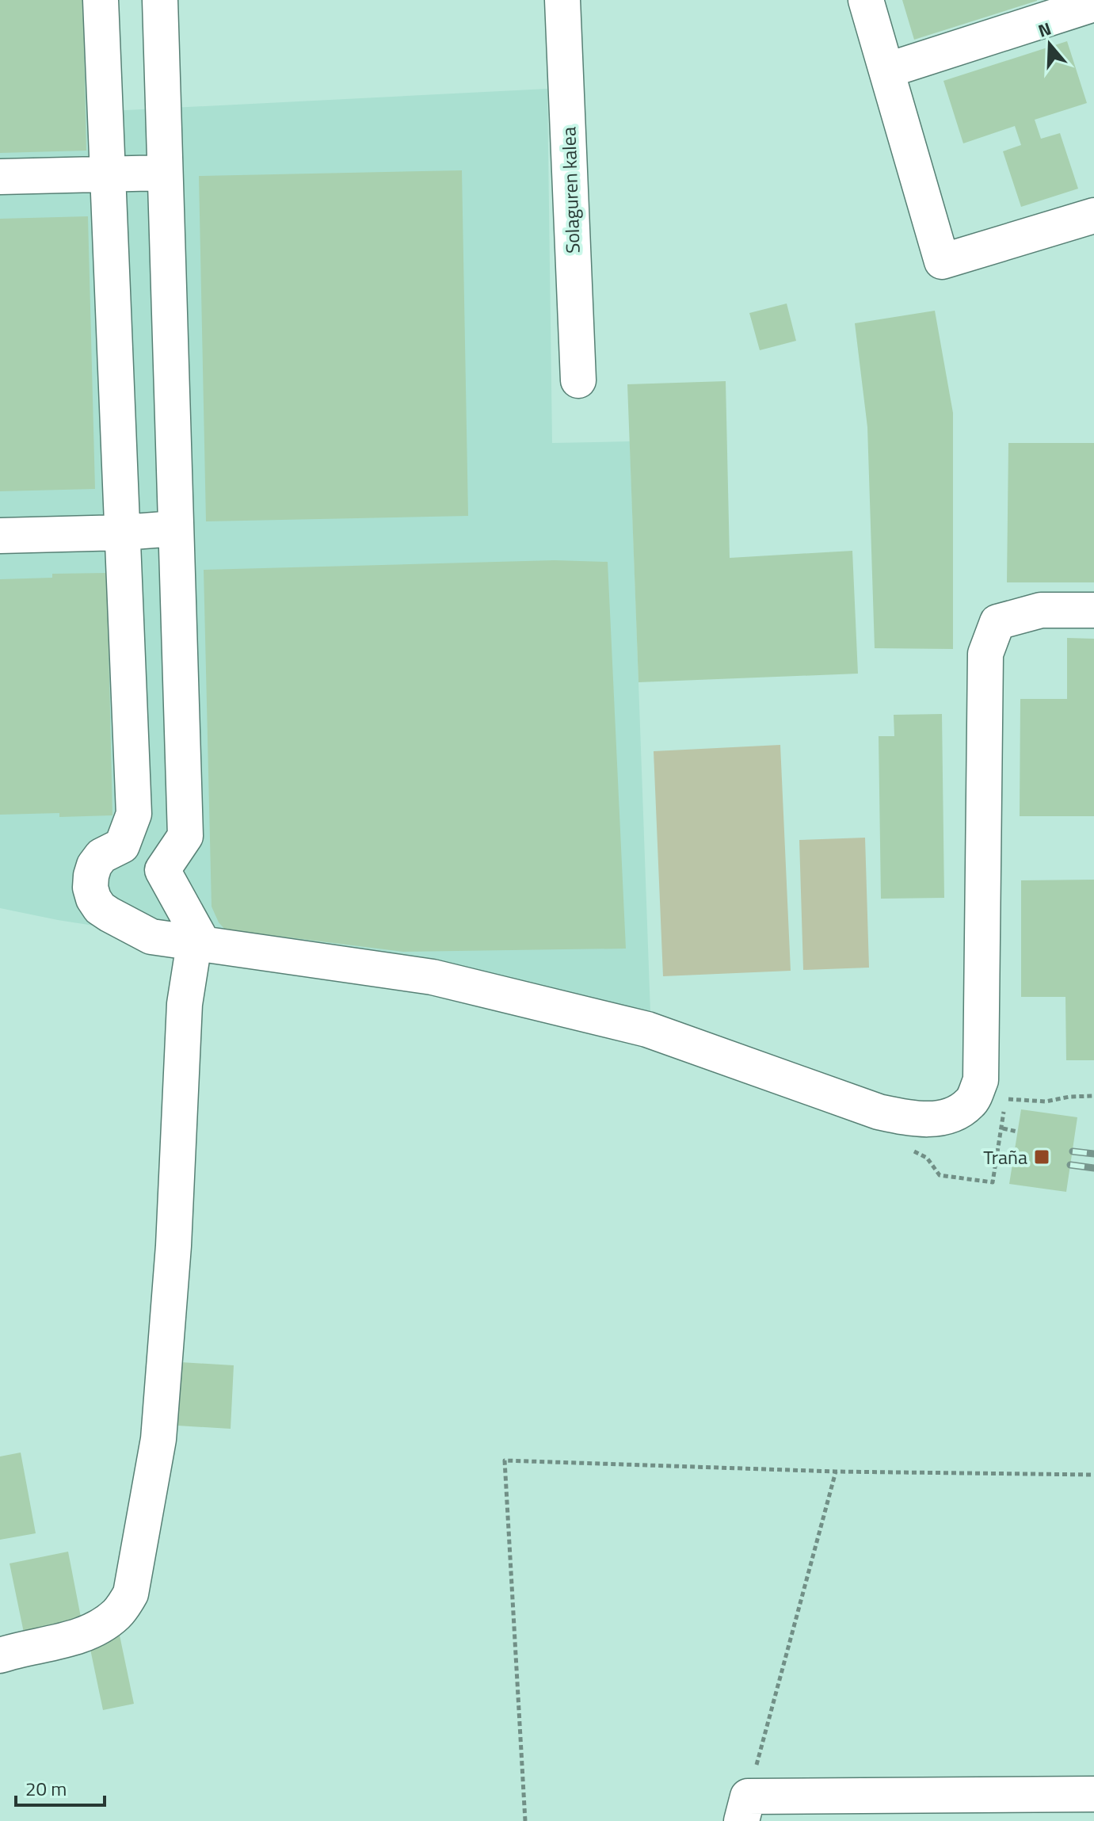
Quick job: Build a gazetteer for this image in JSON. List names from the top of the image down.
{
  "streets": {
    "street": ["Solaguren kalea"]
  },
  "places": {
    "transit": ["Traña"]
  },
  "scale_bar": "20 m",
  "north": "top"
}
